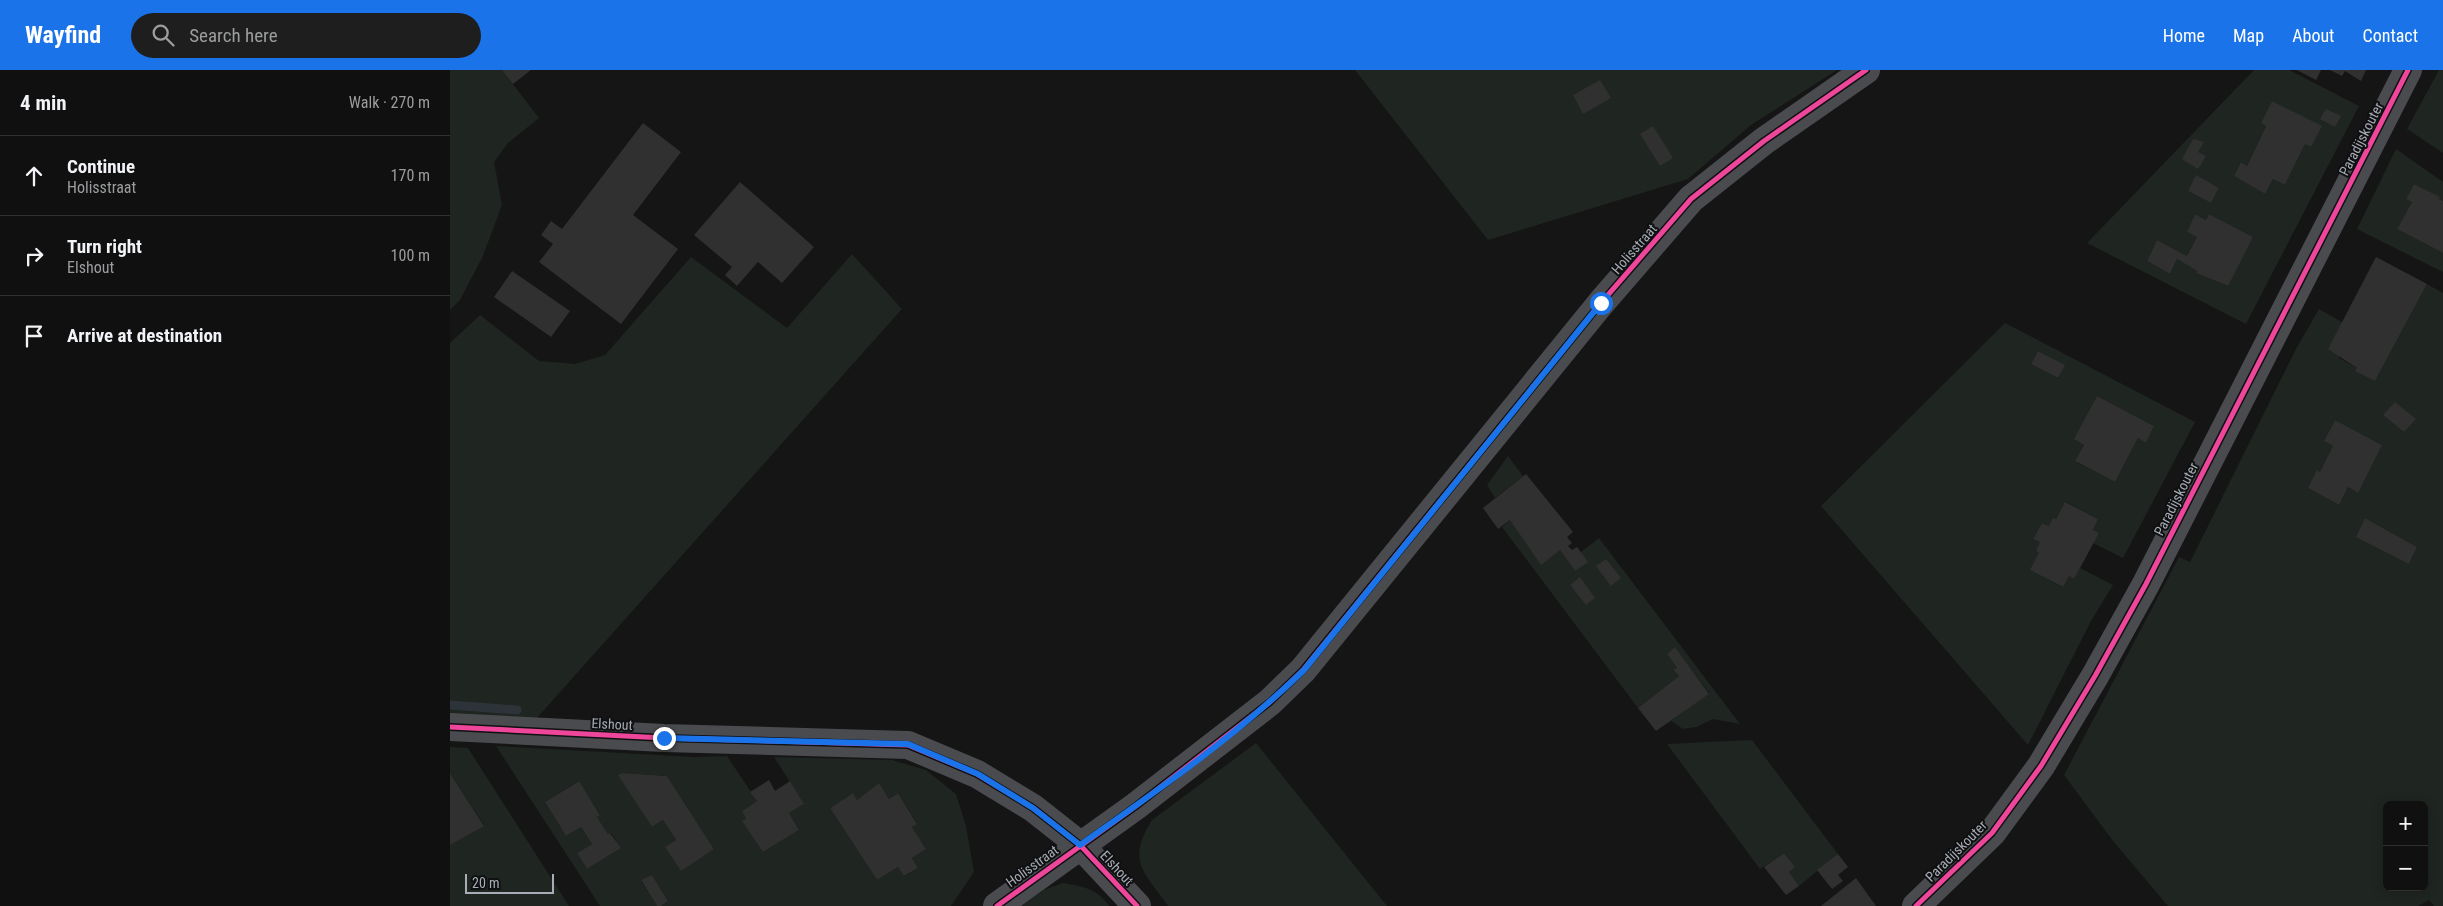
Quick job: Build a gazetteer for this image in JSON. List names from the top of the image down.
{
  "streets": {
    "street": ["Paradijskouter", "Holisstraat", "Elshout"]
  },
  "crossings": [
    ["Holisstraat", "Elshout"]
  ],
  "scale_bar": "20 m",
  "page": {
    "header": "Wayfind",
    "search": "Search here",
    "nav": [
      "Home",
      "Map",
      "About",
      "Contact"
    ],
    "heading": ["4 min", "Walk · 270 m"],
    "list": [
      ["Continue", "Holisstraat", "170 m"],
      ["Turn right", "Elshout", "100 m"],
      "Arrive at destination"
    ],
    "map_buttons": ["+", "−"],
    "scale": "20 m"
  }
}
